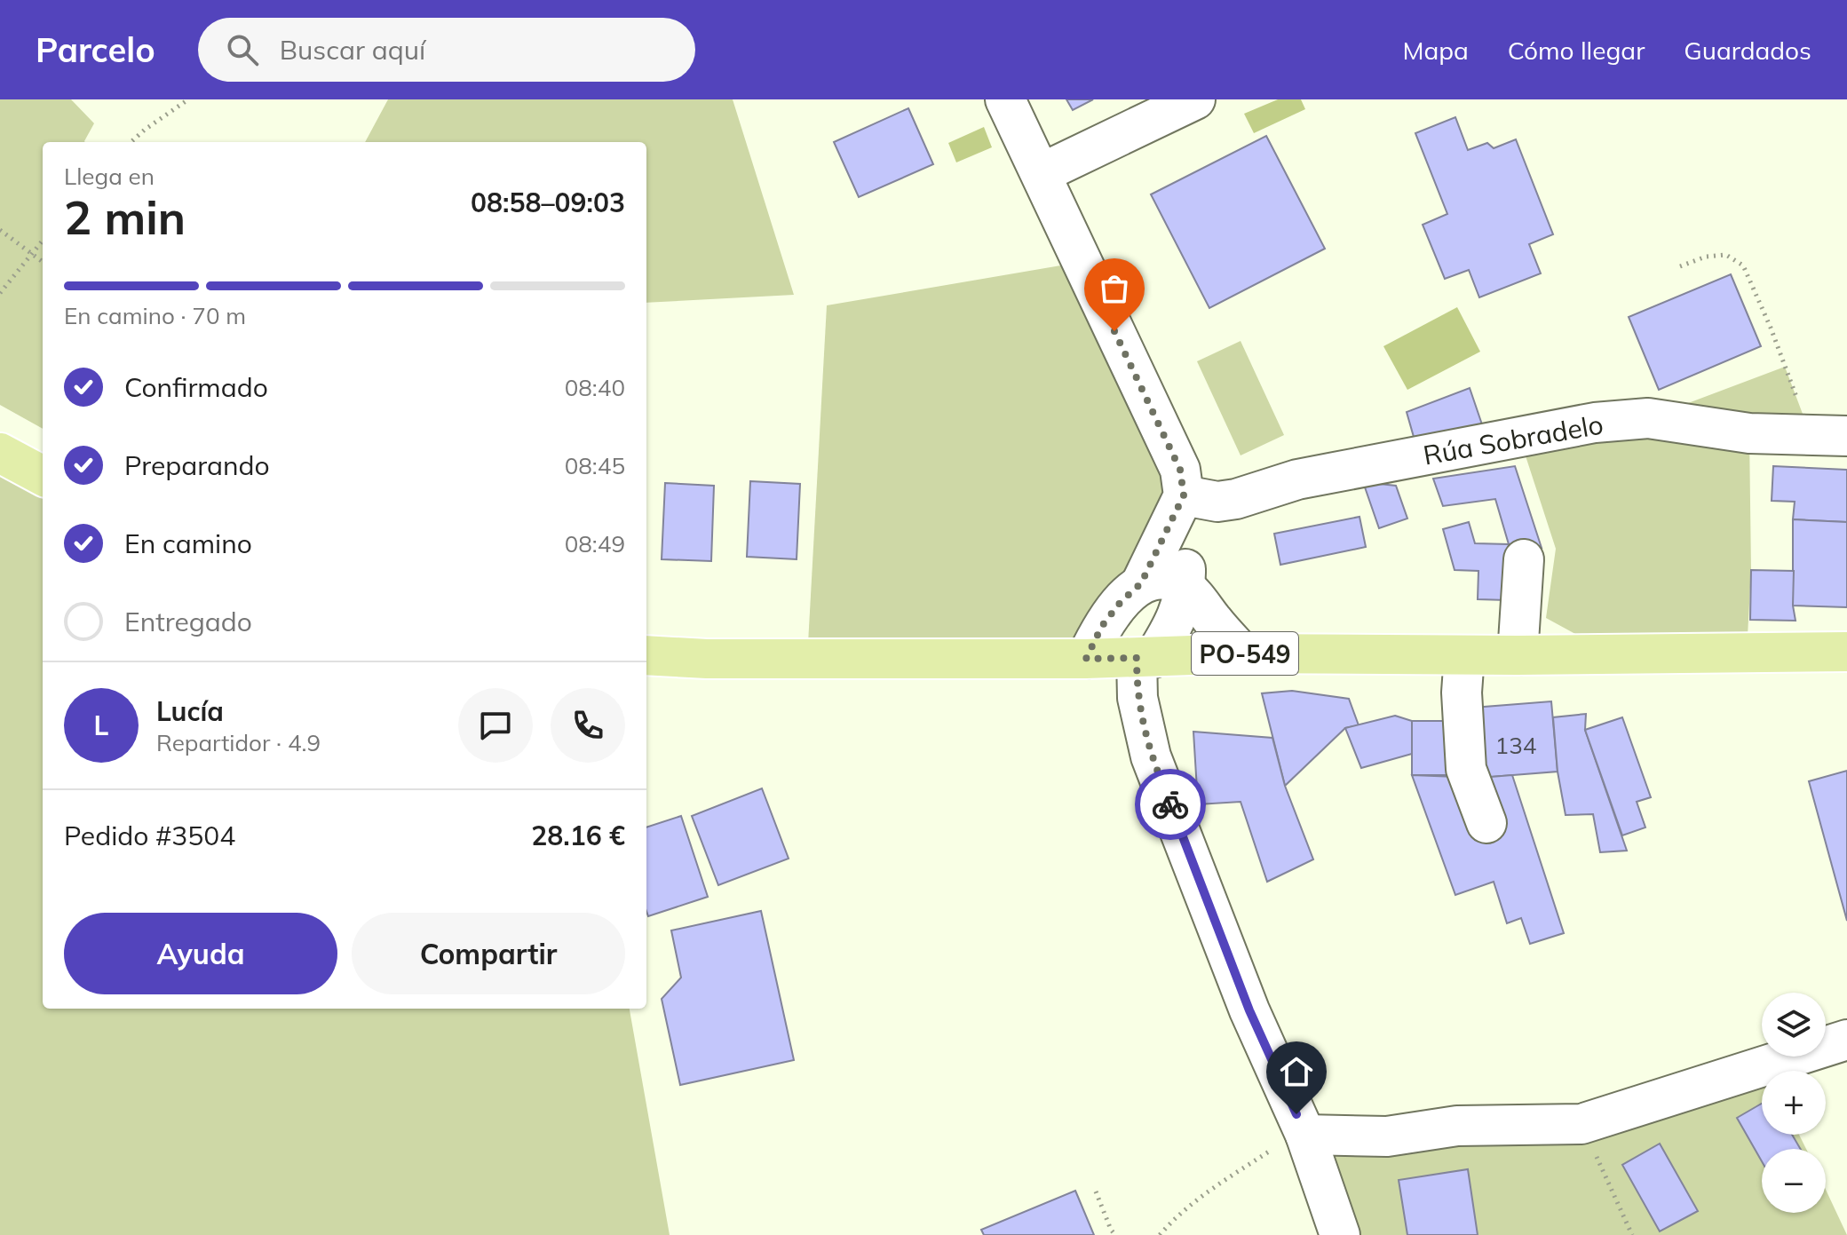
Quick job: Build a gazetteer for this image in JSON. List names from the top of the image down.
{
  "streets": {
    "main road": ["PO-549"],
    "street": ["Rúa Sobradelo"]
  },
  "house_numbers": ["134"],
  "page": {
    "header": "Parcelo",
    "search": "Buscar aquí",
    "nav": ["Mapa", "Cómo llegar", "Guardados"],
    "heading": ["2 min", "Llega en", "08:58–09:03"],
    "panel": [
      "Lucía",
      "Repartidor · 4.9",
      "Pedido #3504",
      "28.16 €"
    ],
    "bar": "En camino · 70 m",
    "list": [
      ["Confirmado", "08:40"],
      ["Preparando", "08:45"],
      ["En camino", "08:49"],
      "Entregado"
    ],
    "round": "L",
    "buttons": ["Ayuda", "Compartir"],
    "map_buttons": ["+", "−"]
  }
}
